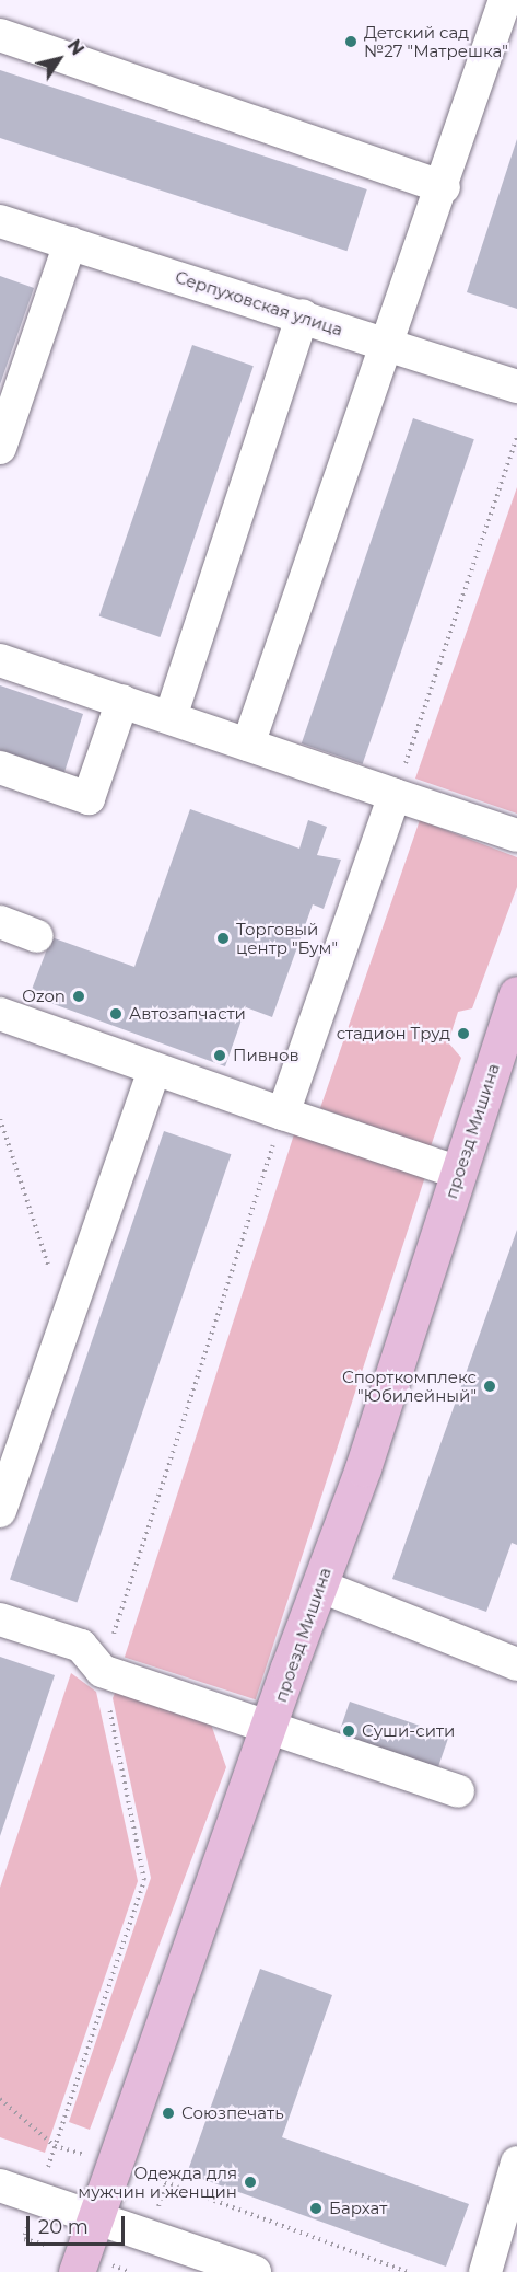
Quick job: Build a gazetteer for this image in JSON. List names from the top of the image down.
{
  "streets": {
    "main road": ["проезд Мишина"],
    "street": ["Серпуховская улица"]
  },
  "places": [
    "Детский сад №27 \"Матрешка\"",
    "Торговый центр \"Бум\"",
    "Ozon",
    "Автозапчасти",
    "стадион Труд",
    "Пивнов",
    "Спорткомплекс \"Юбилейный\"",
    "Суши-сити",
    "Союзпечать",
    "Одежда для мужчин и женщин",
    "Бархат"
  ],
  "scale_bar": "20 m",
  "north": "top right"
}
